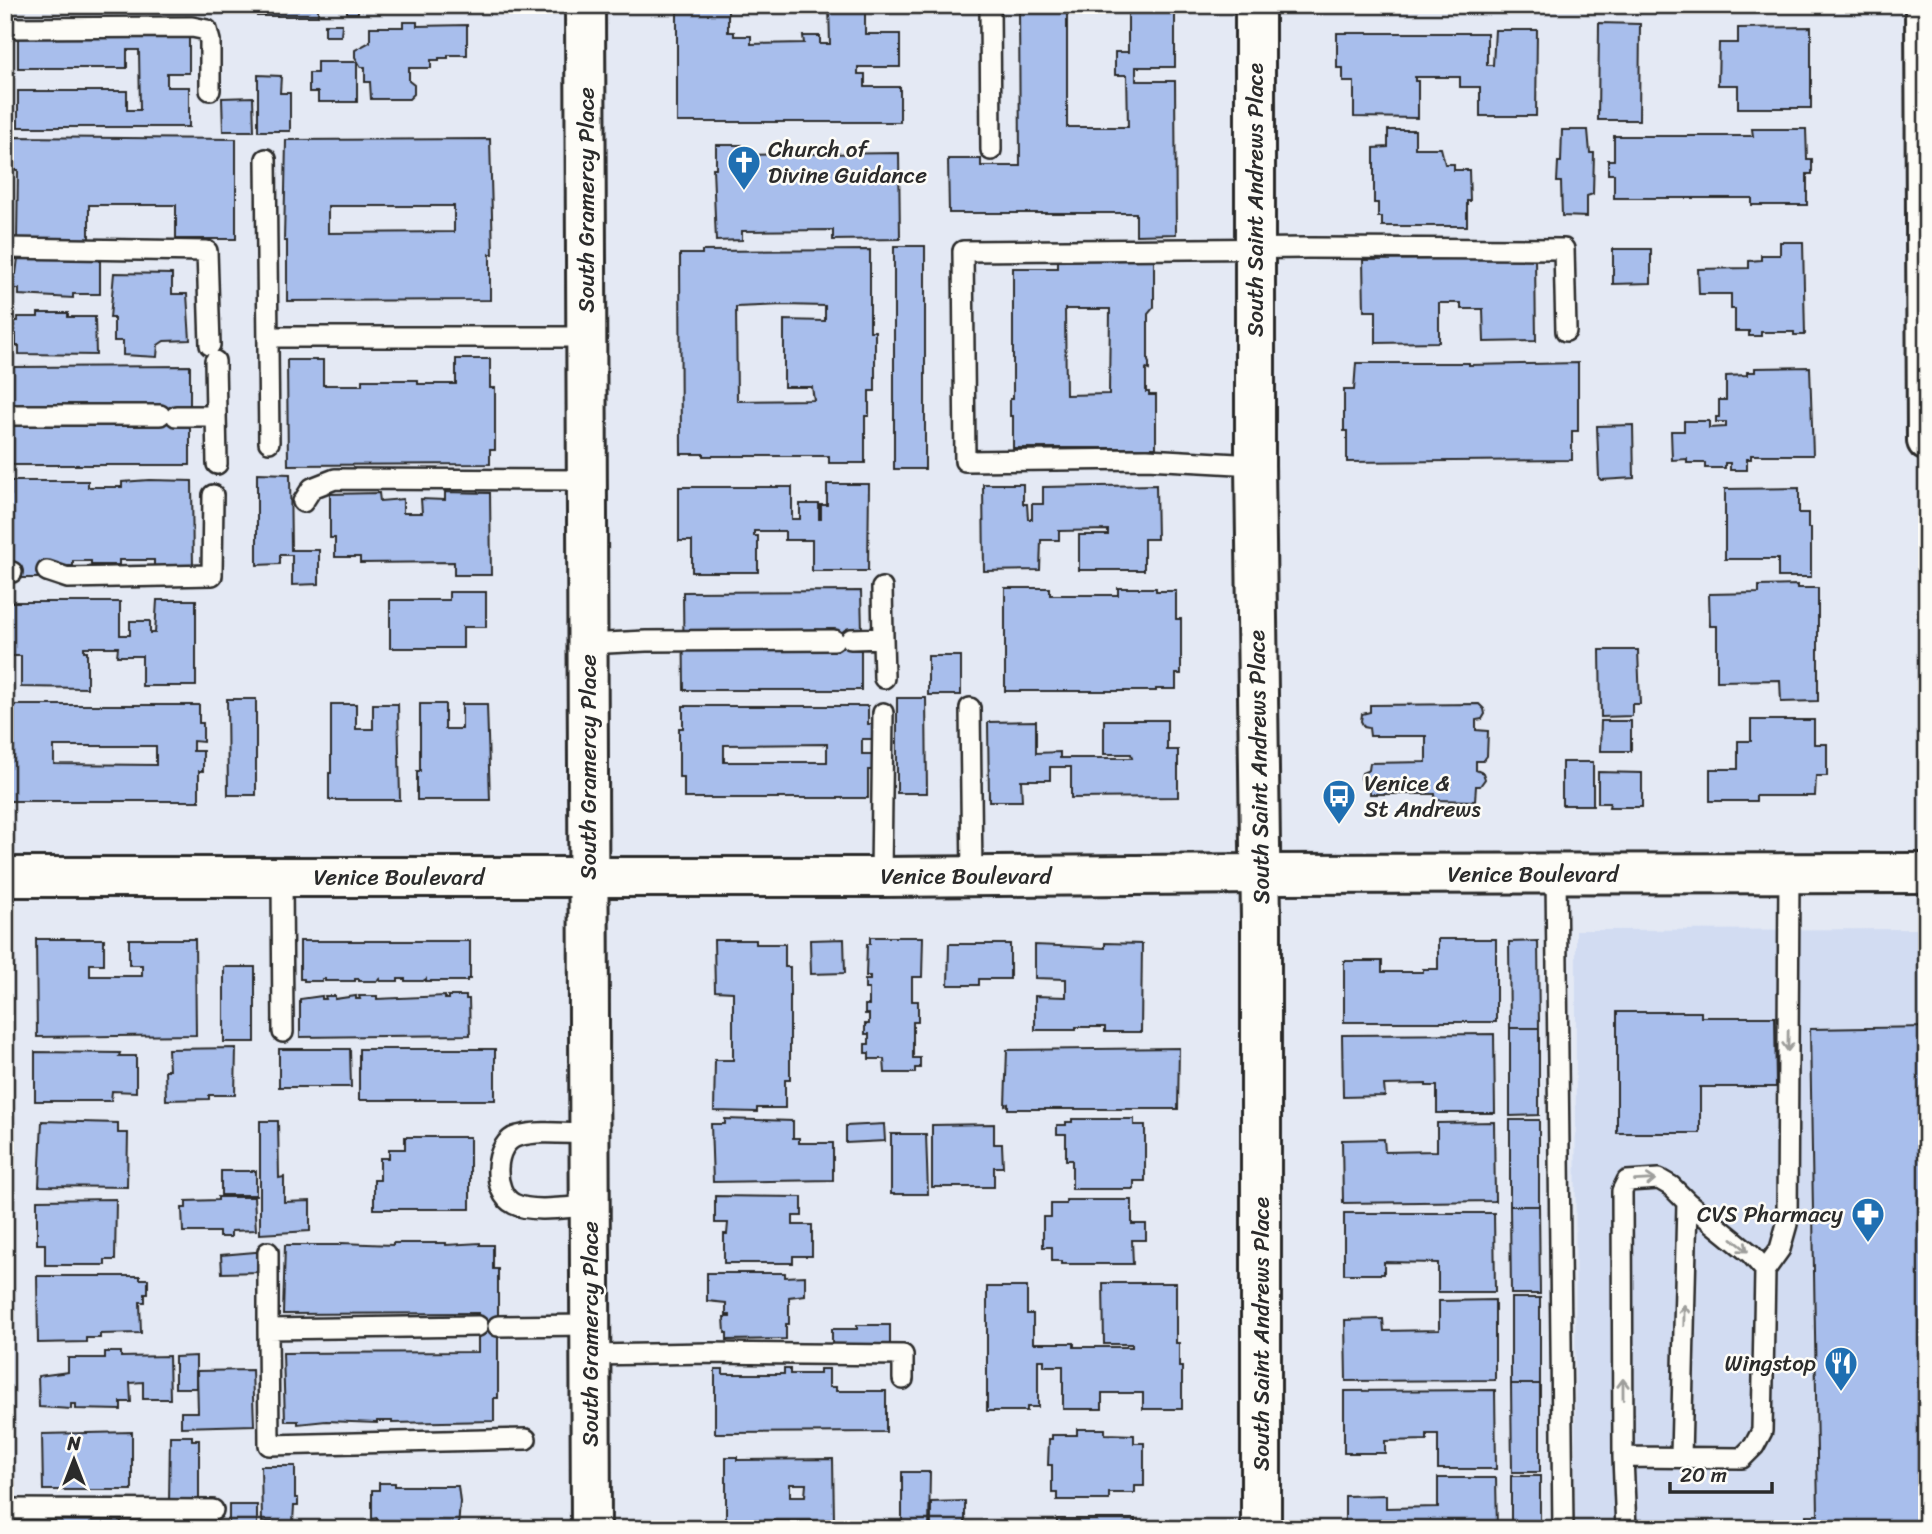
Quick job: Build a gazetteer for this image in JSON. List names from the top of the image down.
{
  "streets": {
    "street": ["South Gramercy Place", "South Saint Andrews Place", "Venice Boulevard"]
  },
  "crossings": [
    ["South Gramercy Place", "Venice Boulevard"],
    ["South Saint Andrews Place", "Venice Boulevard"]
  ],
  "places": {
    "church": ["Church of Divine Guidance"],
    "bus stop": ["Venice & St Andrews"],
    "pharmacy": ["CVS Pharmacy"],
    "restaurant": ["Wingstop"]
  },
  "scale_bar": "20 m",
  "north": "top"
}
